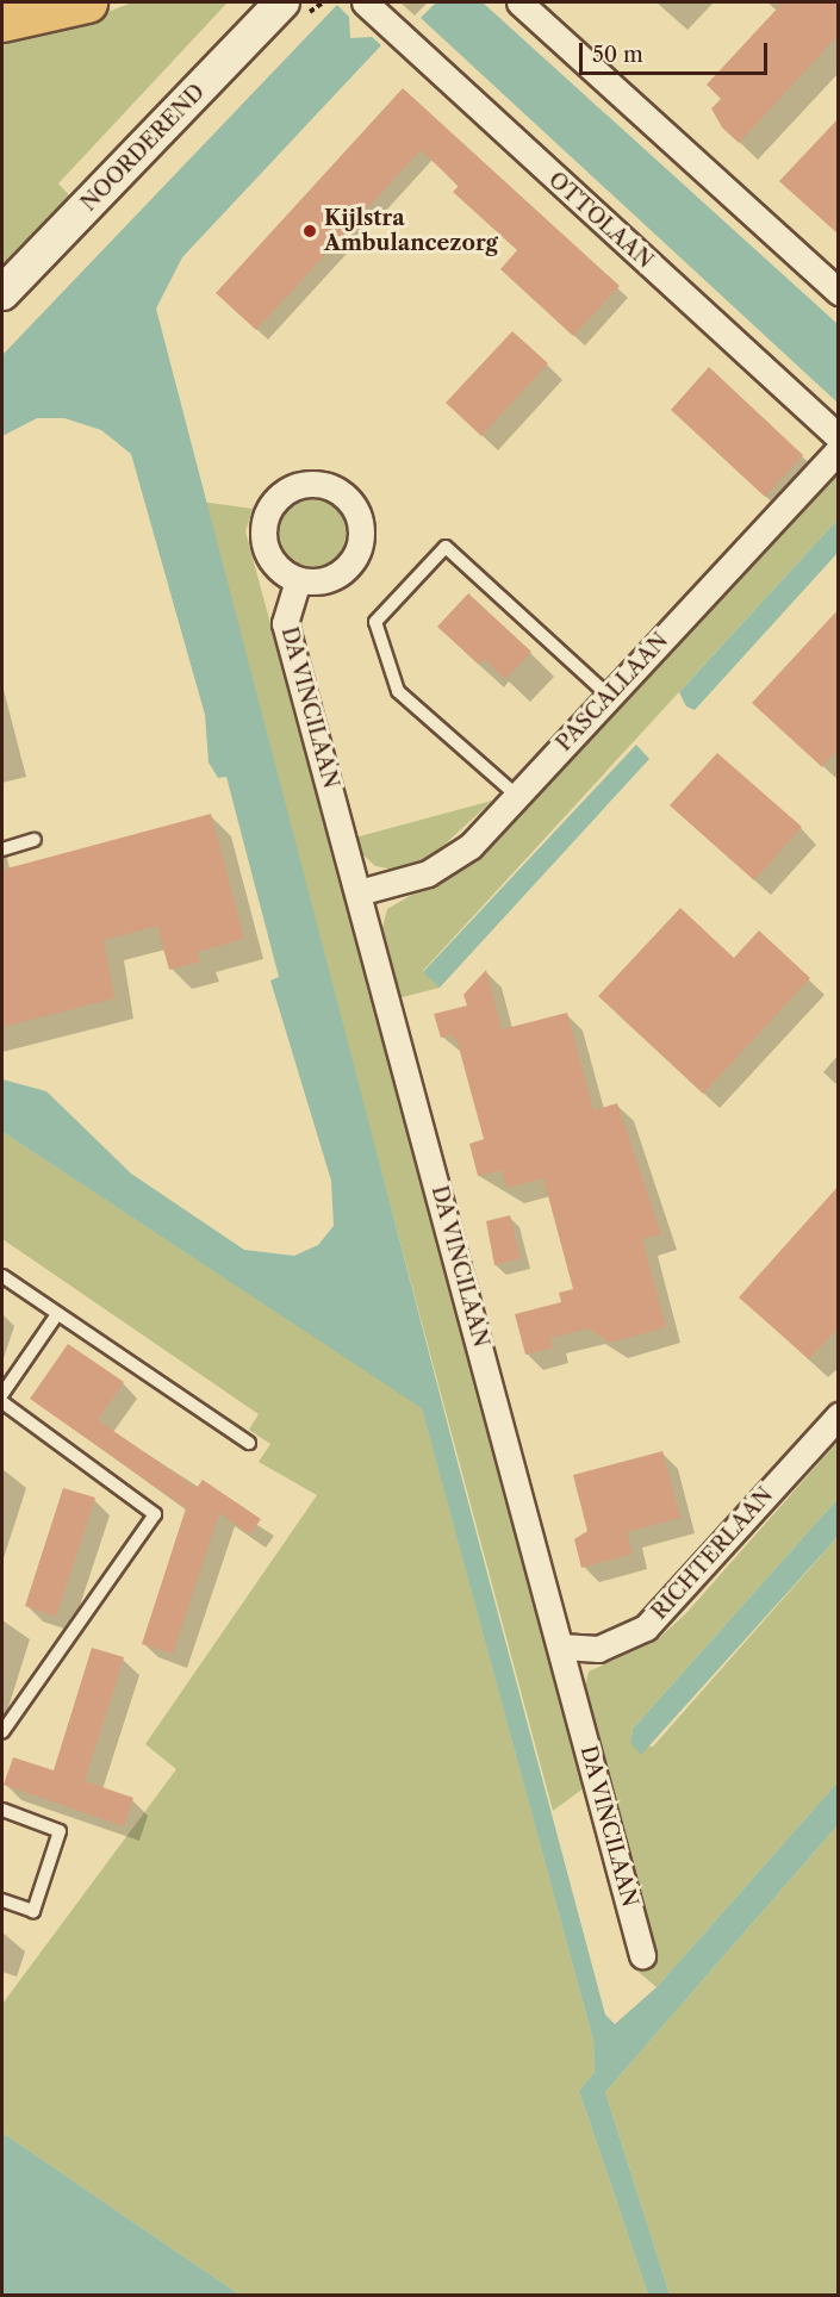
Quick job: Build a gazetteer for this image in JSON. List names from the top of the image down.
{
  "streets": {
    "street": [
      "NOORDEREND",
      "OTTOLAAN",
      "PASCALLAAN",
      "DA VINCILAAN",
      "RICHTERLAAN"
    ]
  },
  "crossings": [
    ["PASCALLAAN", "DA VINCILAAN"],
    ["DA VINCILAAN", "RICHTERLAAN"]
  ],
  "places": ["Kijlstra Ambulancezorg"],
  "scale_bar": "50 m"
}
